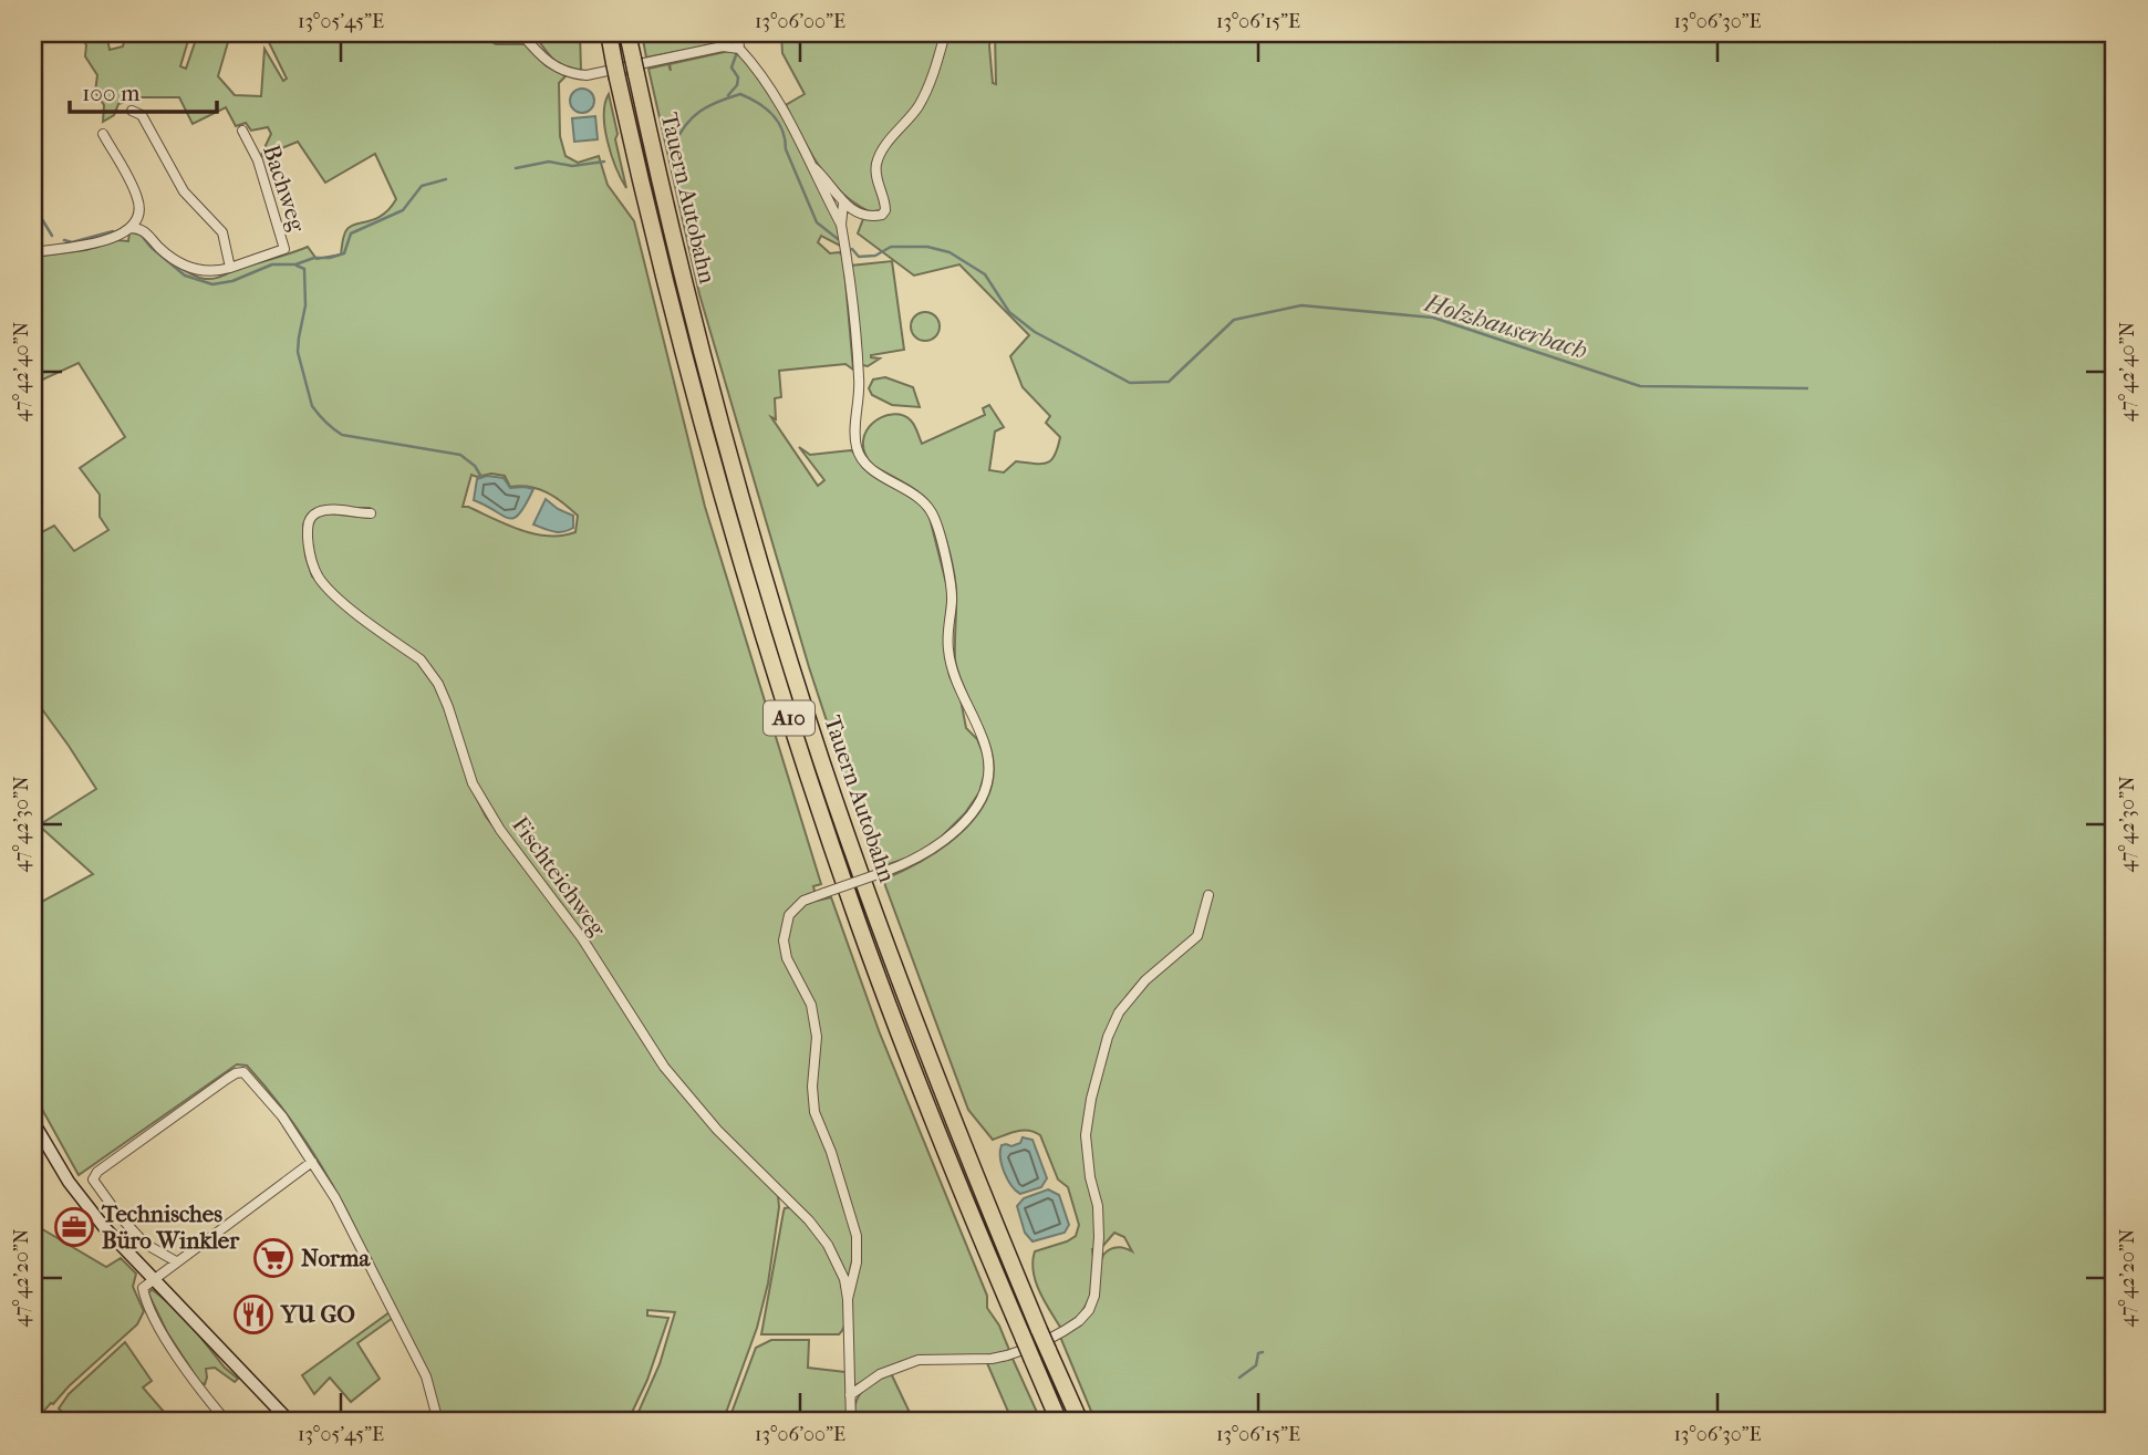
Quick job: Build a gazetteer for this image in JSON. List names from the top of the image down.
{
  "streets": {
    "highway": ["Tauern Autobahn", "A10"],
    "street": ["Bachweg", "Fischteichweg"]
  },
  "water": ["Holzhauserbach"],
  "places": {
    "office": ["Technisches Büro Winkler"],
    "supermarket": ["Norma"],
    "restaurant": ["YU GO"]
  },
  "scale_bar": "100 m",
  "coordinates": [
    "13°05'45\"E",
    "13°06'00\"E",
    "13°06'15\"E",
    "13°06'30\"E",
    "47°42'40\"N",
    "47°42'30\"N",
    "47°42'20\"N"
  ]
}
